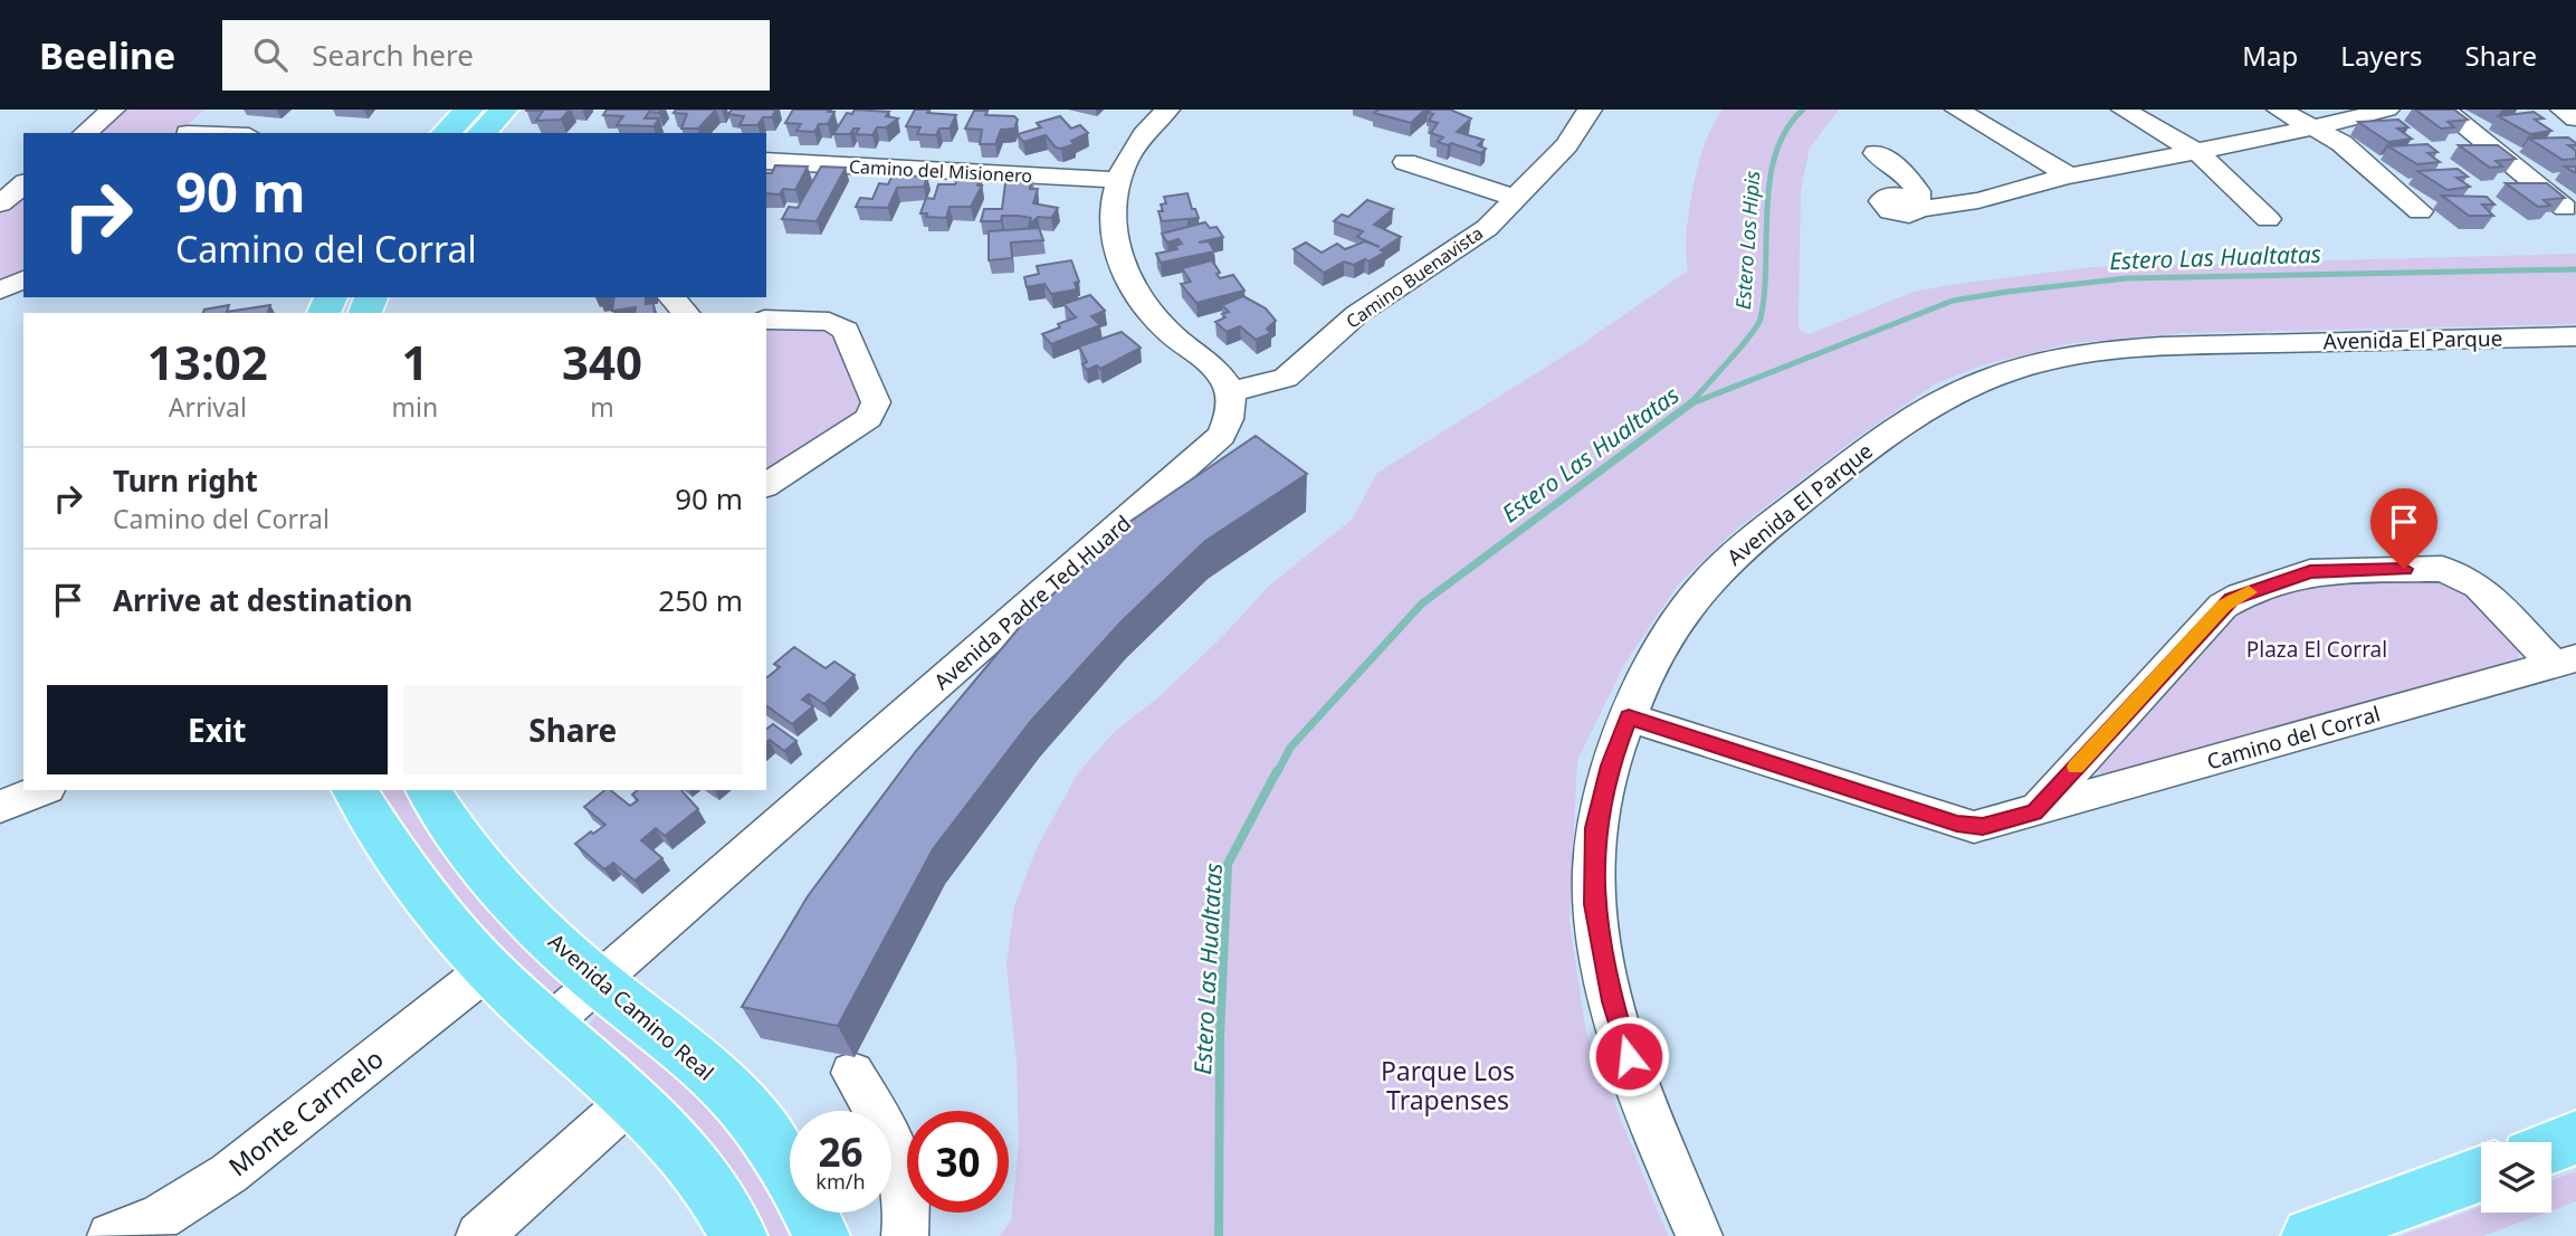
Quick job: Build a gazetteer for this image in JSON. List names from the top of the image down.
{
  "streets": {
    "main road": ["Avenida Camino Real"],
    "street": [
      "Camino del Misionero",
      "Camino Buenavista",
      "Avenida El Parque",
      "Avenida Padre Ted Huard",
      "Camino del Corral",
      "Monte Carmelo"
    ]
  },
  "crossings": [
    ["Camino Buenavista", "Avenida Padre Ted Huard"],
    ["Avenida El Parque", "Camino del Corral"],
    ["Avenida Padre Ted Huard", "Avenida Camino Real"]
  ],
  "water": ["Estero Los Hipis", "Estero Las Hualtatas"],
  "parks": ["Plaza El Corral", "Parque Los Trapenses"],
  "page": {
    "header": "Beeline",
    "search": "Search here",
    "nav": ["Map", "Layers", "Share"],
    "turn": ["90 m", "Camino del Corral"],
    "eta": [
      "13:02",
      "Arrival",
      "1",
      "min",
      "340",
      "m"
    ],
    "list": [
      {
        "name": "Turn right",
        "note": "Camino del Corral",
        "value": "90 m"
      },
      {
        "name": "Arrive at destination",
        "value": "250 m"
      }
    ],
    "buttons": ["Exit", "Share"],
    "speed": "26 km/h",
    "limit": "30"
  }
}
